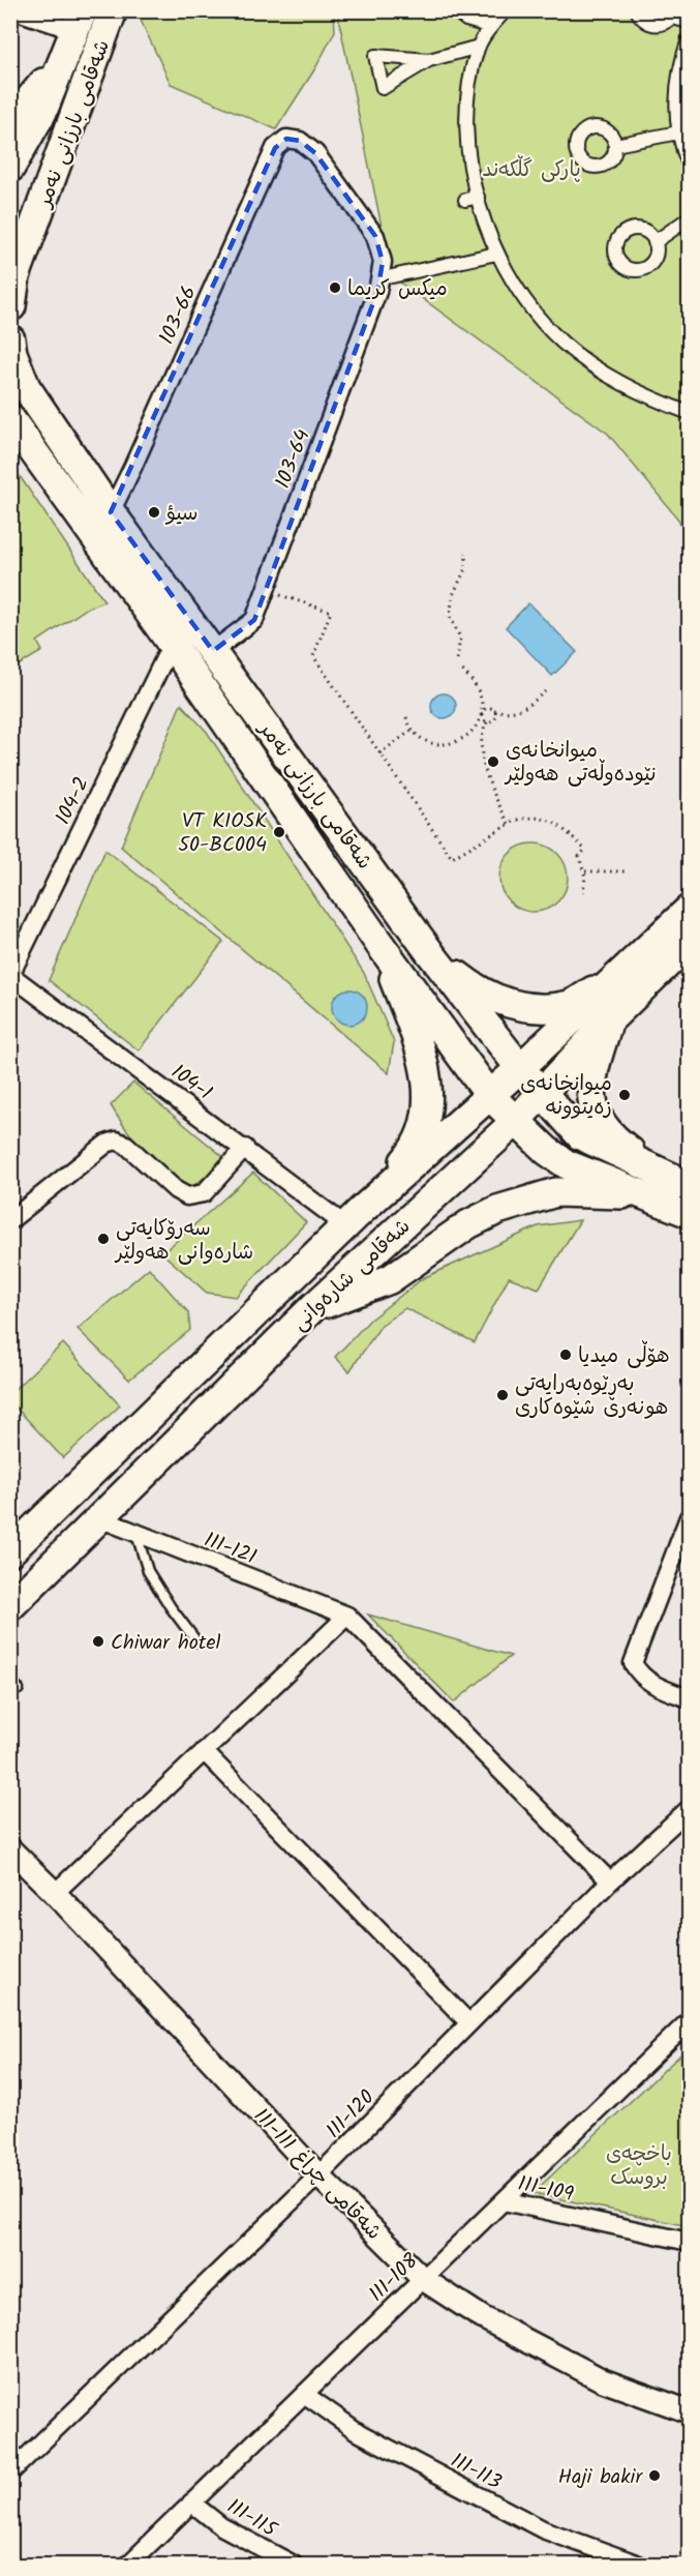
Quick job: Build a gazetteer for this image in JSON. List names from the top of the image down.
{
  "streets": {
    "main road": ["شەقامی بارزانی نەمر", "شەقامی شارەوانی"],
    "street": [
      "103-66",
      "103-64",
      "104-2",
      "104-1",
      "111-121",
      "111-120",
      "شەقامی چراغ 111-111",
      "111-109",
      "111-108",
      "111-113",
      "111-115"
    ]
  },
  "crossings": [
    ["شەقامی بارزانی نەمر", "103-66"],
    ["شەقامی بارزانی نەمر", "103-64"],
    ["شەقامی بارزانی نەمر", "104-2"],
    ["شەقامی بارزانی نەمر", "شەقامی شارەوانی"],
    ["103-66", "103-64"],
    ["104-2", "104-1"],
    ["104-1", "شەقامی شارەوانی"],
    ["شەقامی شارەوانی", "111-121"],
    ["111-120", "شەقامی چراغ 111-111"],
    ["شەقامی چراغ 111-111", "111-108"],
    ["111-109", "111-108"],
    ["111-108", "111-113"],
    ["111-108", "111-115"]
  ],
  "parks": ["پارکی گڵکەند", "باخچەی بروسک"],
  "places": [
    "ميكس كريما",
    "سيؤ",
    "میوانخانەی نێودەوڵەتی هەولێر",
    "VT KIOSK 50-BC004",
    "میوانخانەی زەیتوونە",
    "سەرۆکایەتی شارەوانی هەولێر",
    "هۆڵی میدیا",
    "بەڕێوەبەرایەتی هونەری شێوەکاری",
    "Chiwar hotel",
    "Haji bakir"
  ]
}
